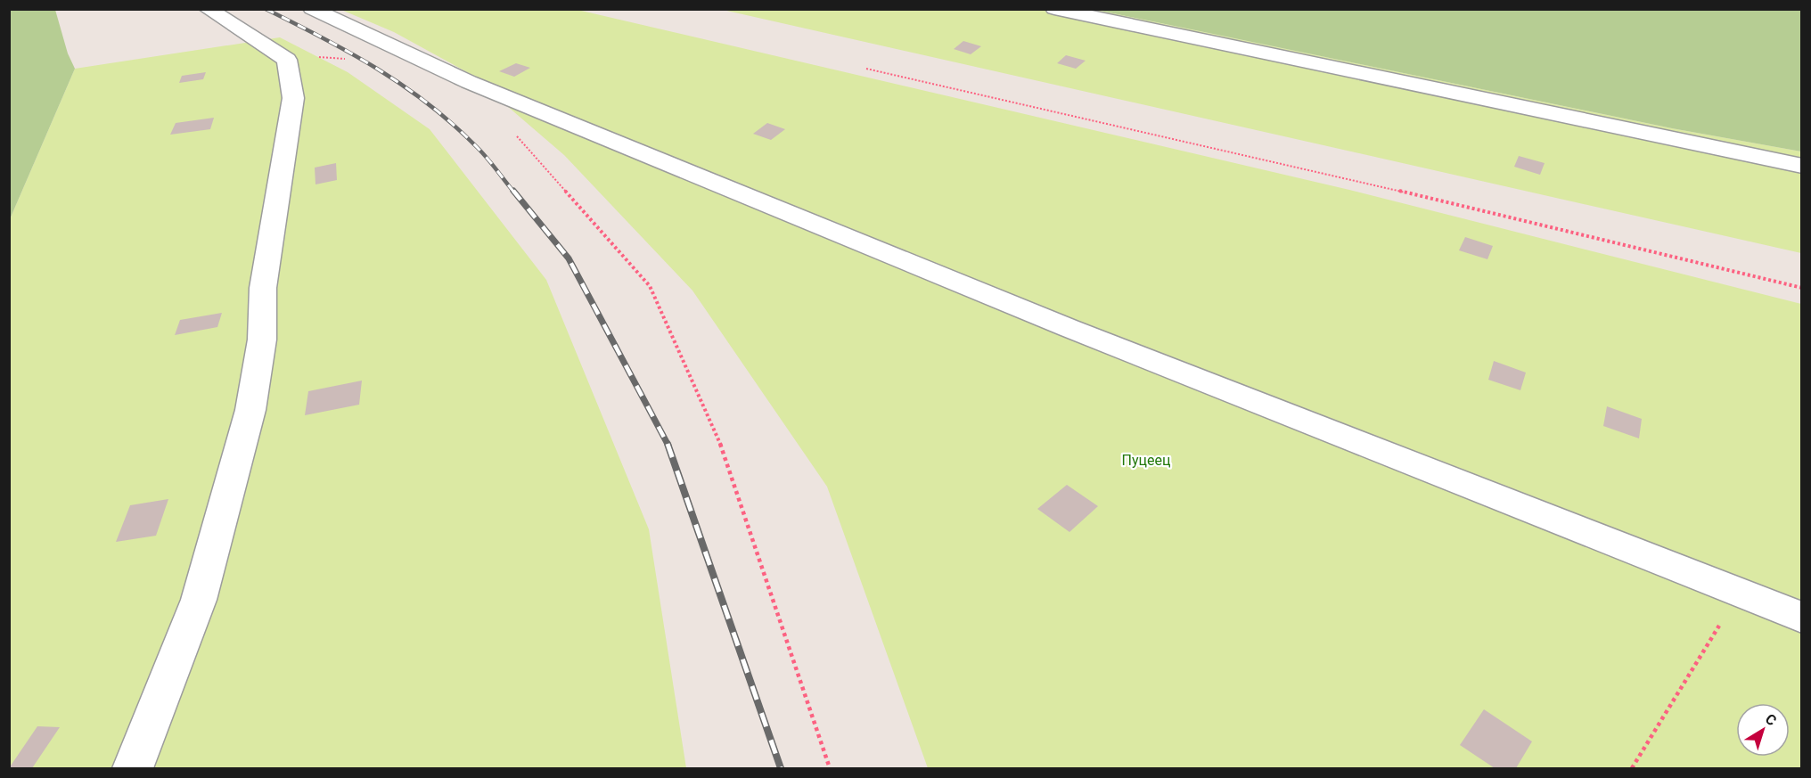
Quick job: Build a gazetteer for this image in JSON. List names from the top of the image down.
{
  "parks": ["Пуцеец"],
  "north": "top right"
}
